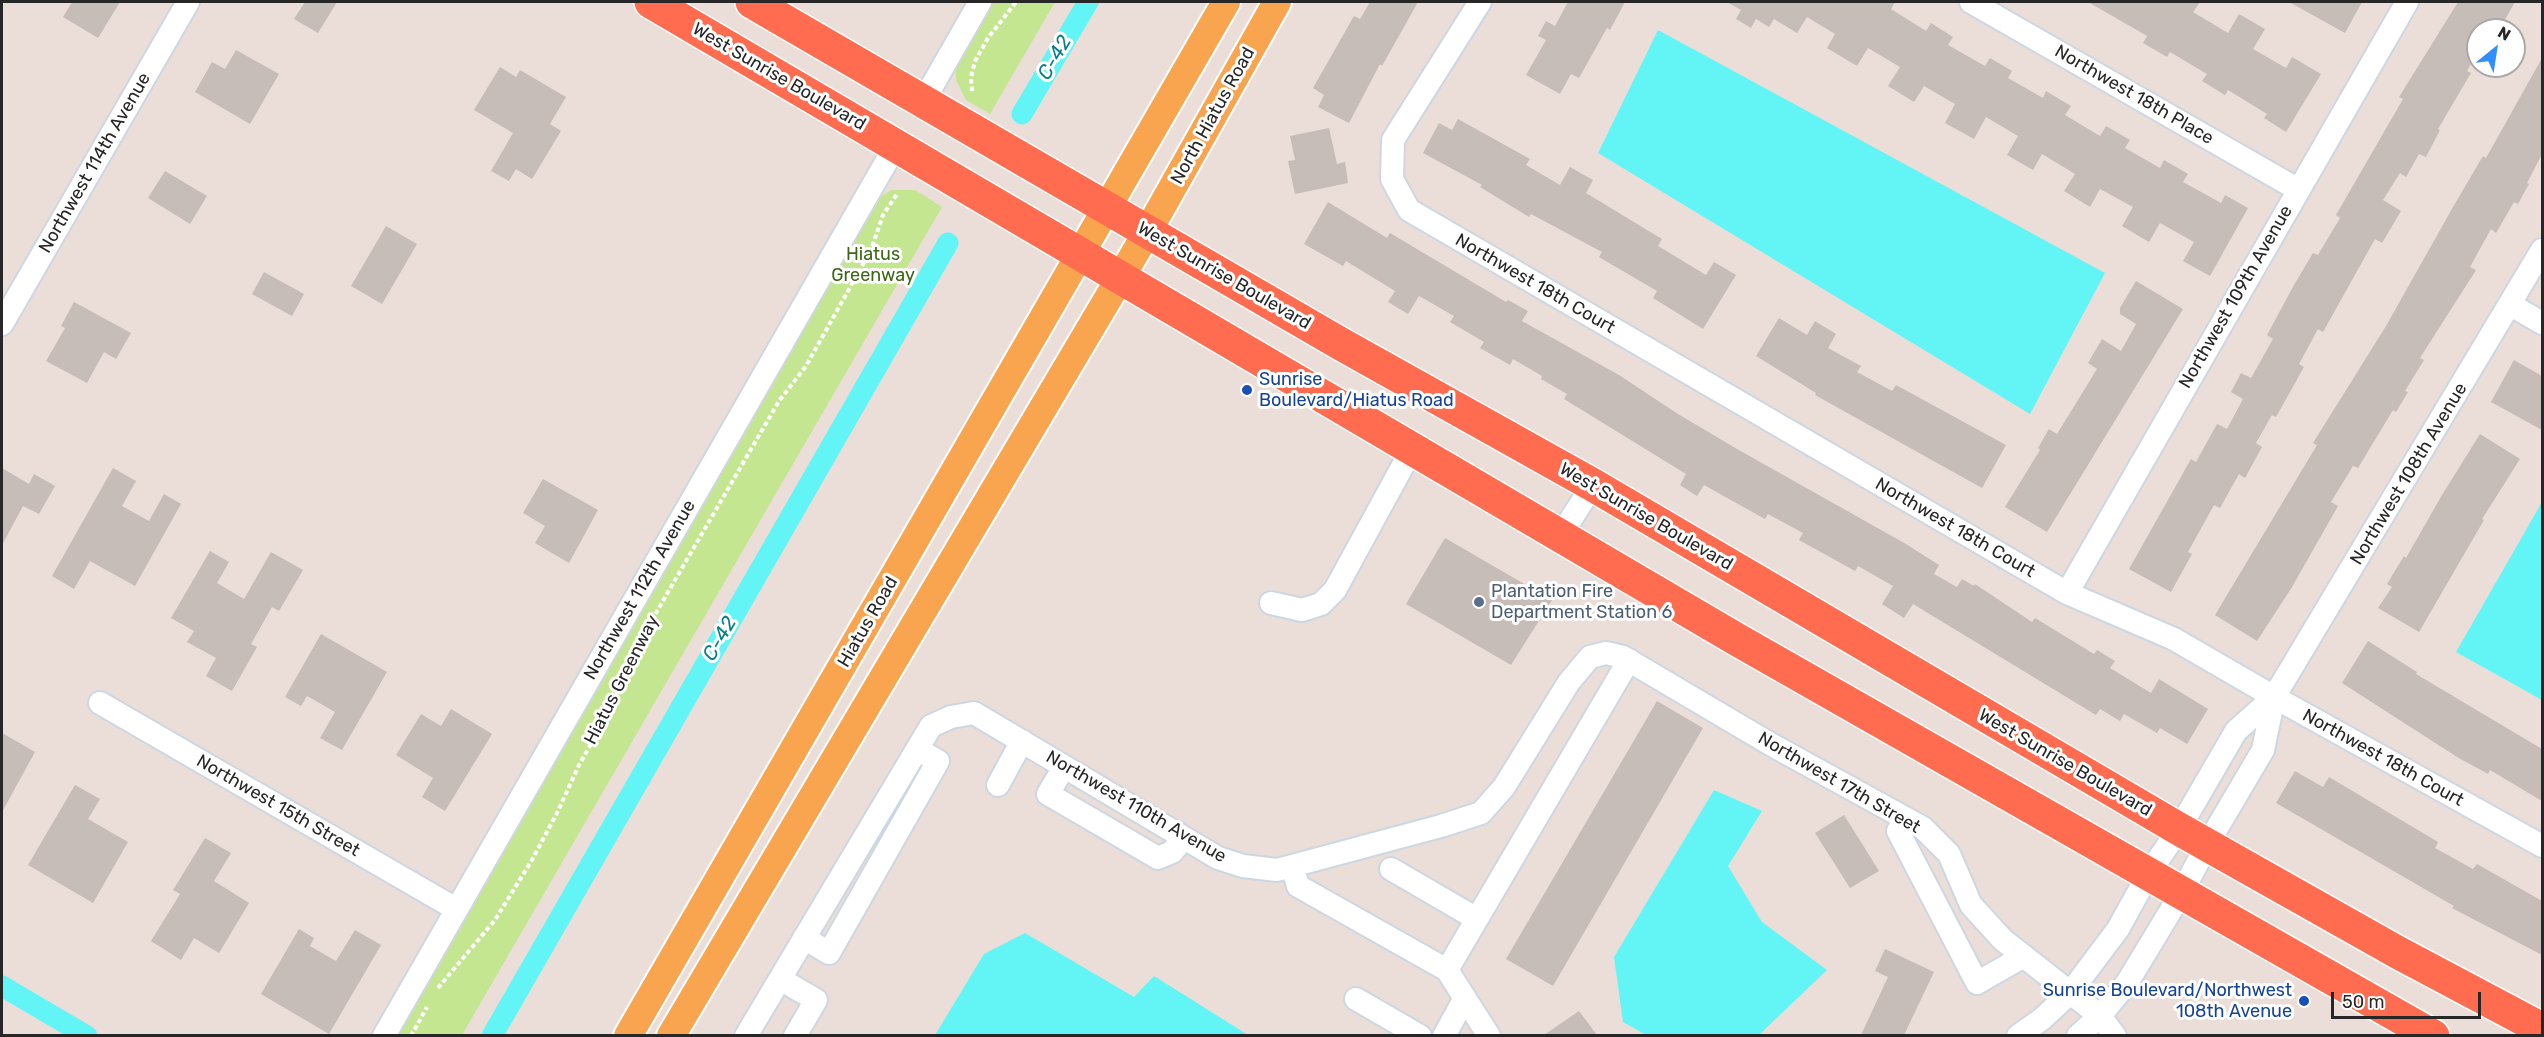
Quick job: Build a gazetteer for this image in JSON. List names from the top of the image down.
{
  "streets": {
    "highway": ["West Sunrise Boulevard"],
    "main road": ["North Hiatus Road", "Hiatus Road"],
    "street": [
      "Northwest 18th Place",
      "Northwest 114th Avenue",
      "Northwest 18th Court",
      "Northwest 109th Avenue",
      "Northwest 108th Avenue",
      "Northwest 112th Avenue",
      "Northwest 17th Street",
      "Northwest 15th Street",
      "Northwest 110th Avenue"
    ],
    "path": ["Hiatus Greenway"]
  },
  "crossings": [
    ["West Sunrise Boulevard", "North Hiatus Road"],
    ["West Sunrise Boulevard", "Northwest 108th Avenue"],
    ["West Sunrise Boulevard", "Northwest 112th Avenue"],
    ["West Sunrise Boulevard", "Hiatus Road"],
    ["Northwest 18th Place", "Northwest 109th Avenue"],
    ["Northwest 18th Court", "Northwest 109th Avenue"],
    ["Northwest 18th Court", "Northwest 108th Avenue"],
    ["Northwest 108th Avenue", "Northwest 17th Street"],
    ["Northwest 112th Avenue", "Northwest 15th Street"],
    ["Northwest 17th Street", "Northwest 110th Avenue"]
  ],
  "water": ["C-42"],
  "parks": ["Hiatus Greenway"],
  "places": ["Sunrise Boulevard/Hiatus Road", "Plantation Fire Department Station 6", "Sunrise Boulevard/Northwest 108th Avenue"],
  "scale_bar": "50 m",
  "north": "top right"
}
